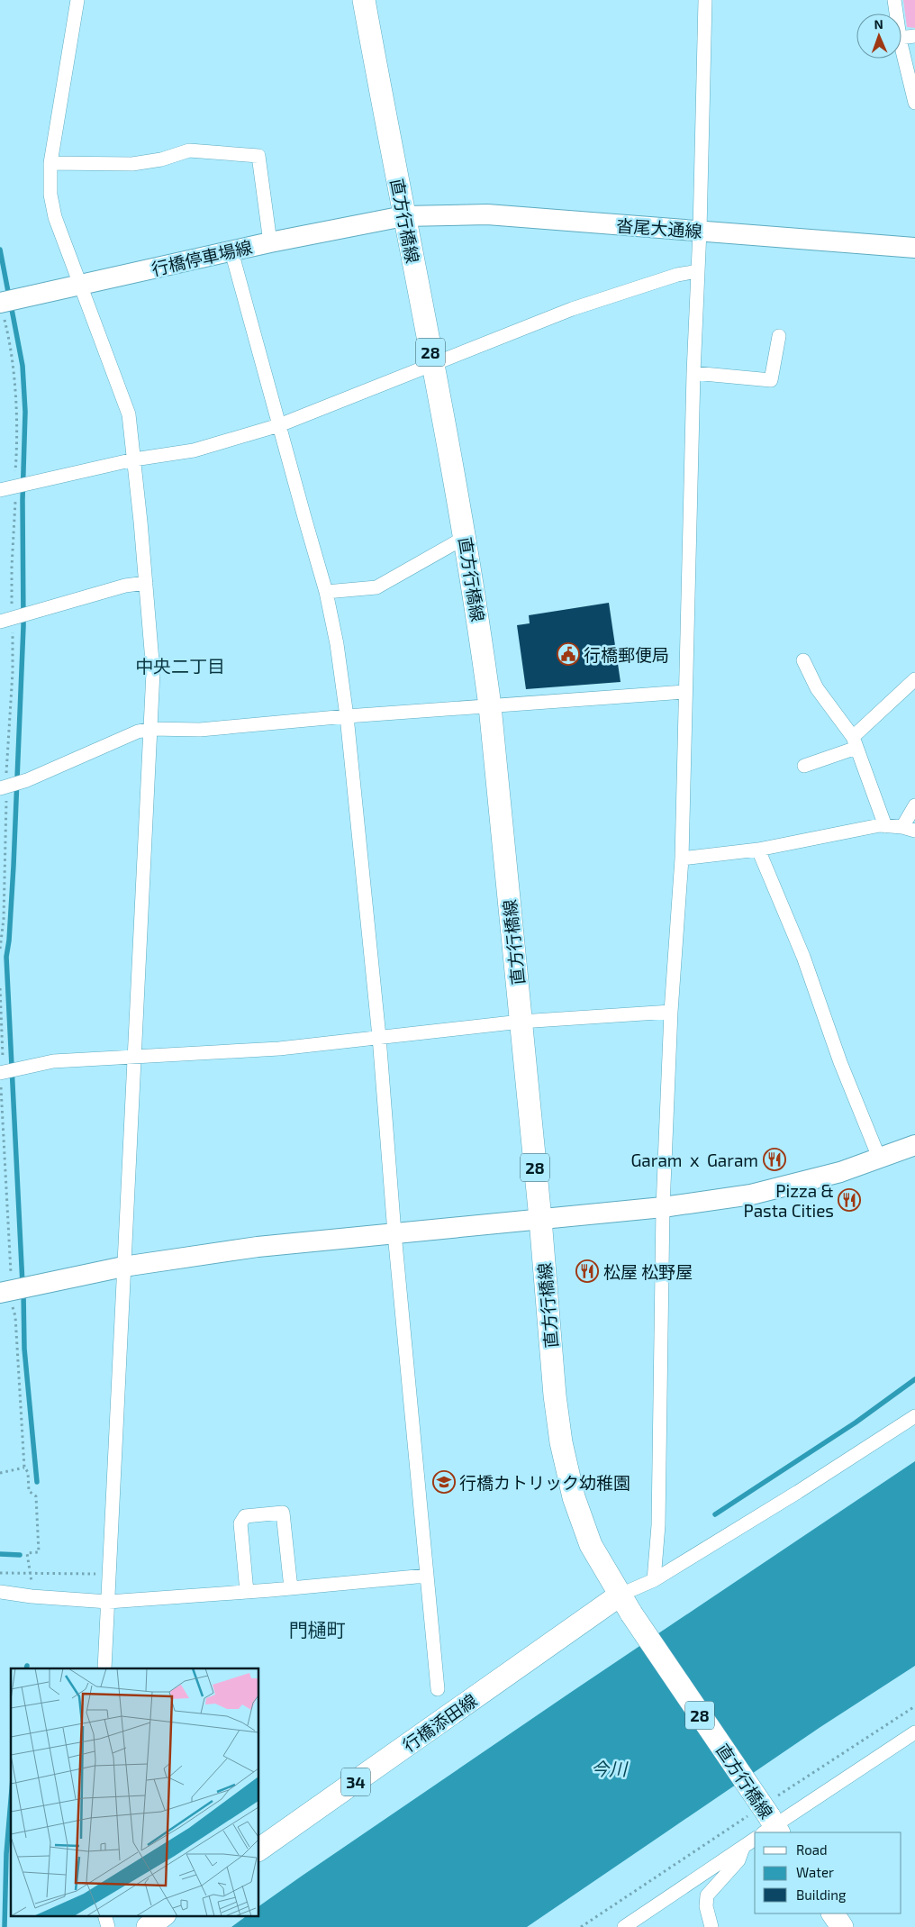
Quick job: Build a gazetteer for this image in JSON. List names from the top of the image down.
{
  "streets": {
    "main road": [
      "直方行橋線",
      "28",
      "行橋添田線",
      "34"
    ],
    "street": ["沓尾大通線", "行橋停車場線"]
  },
  "crossings": [
    ["直方行橋線", "沓尾大通線"],
    ["直方行橋線", "行橋停車場線"],
    ["直方行橋線", "行橋添田線"],
    ["沓尾大通線", "行橋停車場線"]
  ],
  "districts": ["中央二丁目", "門樋町"],
  "water": ["今川"],
  "places": {
    "public building": ["行橋郵便局"],
    "restaurant": ["Garam ｘ Garam", "Pizza & Pasta Cities", "松屋 松野屋"],
    "school or university": ["行橋カトリック幼稚園"]
  },
  "legend": ["Road", "Water", "Building"],
  "north": "top"
}
